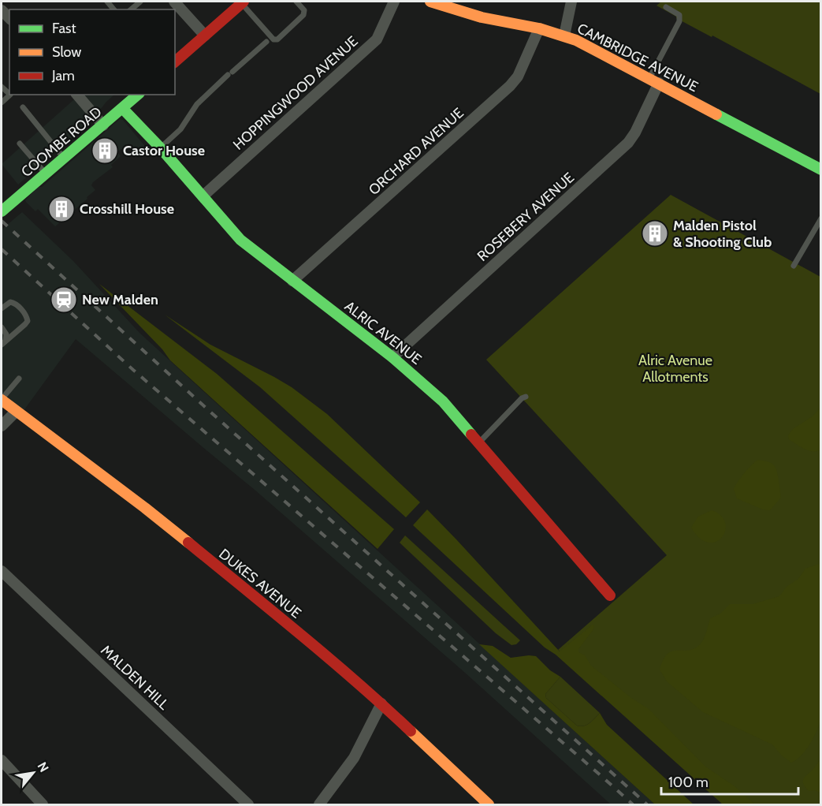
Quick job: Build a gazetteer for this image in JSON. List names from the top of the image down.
{
  "streets": {
    "street": [
      "CAMBRIDGE AVENUE",
      "HOPPINGWOOD AVENUE",
      "COOMBE ROAD",
      "ORCHARD AVENUE",
      "ROSEBERY AVENUE",
      "ALRIC AVENUE",
      "DUKES AVENUE",
      "MALDEN HILL"
    ]
  },
  "crossings": [
    ["CAMBRIDGE AVENUE", "ORCHARD AVENUE"],
    ["CAMBRIDGE AVENUE", "ROSEBERY AVENUE"],
    ["HOPPINGWOOD AVENUE", "ALRIC AVENUE"],
    ["COOMBE ROAD", "ALRIC AVENUE"],
    ["ORCHARD AVENUE", "ALRIC AVENUE"],
    ["ROSEBERY AVENUE", "ALRIC AVENUE"]
  ],
  "parks": ["Alric Avenue Allotments"],
  "places": {
    "building": ["Castor House", "Crosshill House", "Malden Pistol & Shooting Club"],
    "station": ["New Malden"]
  },
  "legend": ["Fast", "Slow", "Jam"],
  "scale_bar": "100 m",
  "north": "top right"
}
